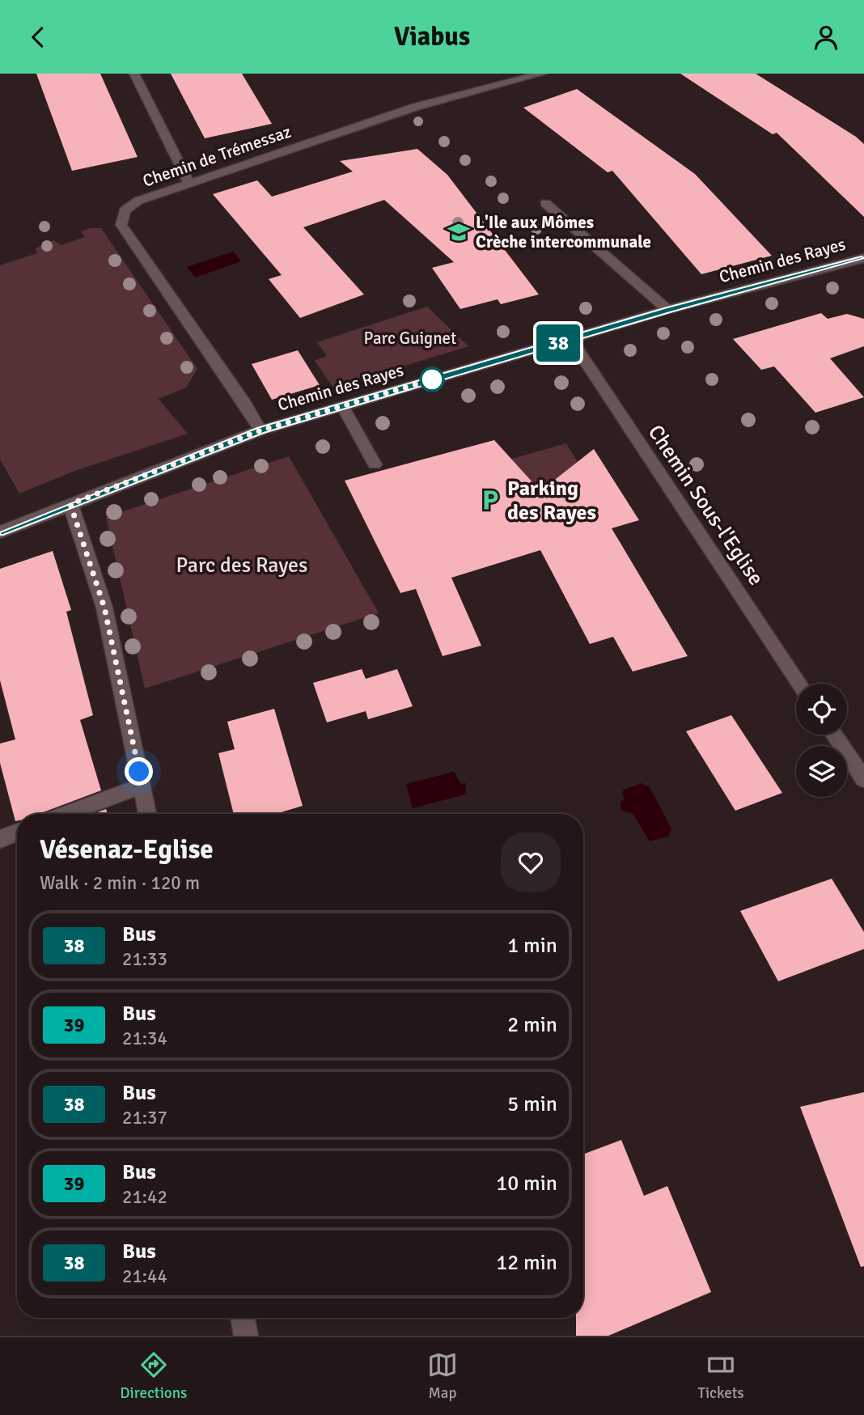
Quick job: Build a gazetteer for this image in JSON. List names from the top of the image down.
{
  "streets": {
    "street": ["Chemin de Trémessaz", "Chemin des Rayes", "Chemin Sous-l'Eglise"]
  },
  "crossings": [
    ["Chemin de Trémessaz", "Chemin des Rayes"],
    ["Chemin des Rayes", "Chemin Sous-l'Eglise"]
  ],
  "parks": ["Parc Guignet", "Parc des Rayes"],
  "places": {
    "school or university": ["L'Ile aux Mômes Crèche intercommunale"],
    "parking": ["Parking des Rayes"]
  },
  "lines": ["bus line 38"],
  "page": {
    "header": "Viabus",
    "on_map": "38",
    "heading": ["Vésenaz-Eglise", "Walk · 2 min · 120 m"],
    "list": [
      {
        "mark": "38",
        "name": "Bus",
        "note": "21:33",
        "value": "1 min"
      },
      {
        "mark": "39",
        "name": "Bus",
        "note": "21:34",
        "value": "2 min"
      },
      {
        "mark": "38",
        "name": "Bus",
        "note": "21:37",
        "value": "5 min"
      },
      {
        "mark": "39",
        "name": "Bus",
        "note": "21:42",
        "value": "10 min"
      },
      {
        "mark": "38",
        "name": "Bus",
        "note": "21:44",
        "value": "12 min"
      }
    ],
    "tabs": ["Directions", "Map", "Tickets"]
  }
}
